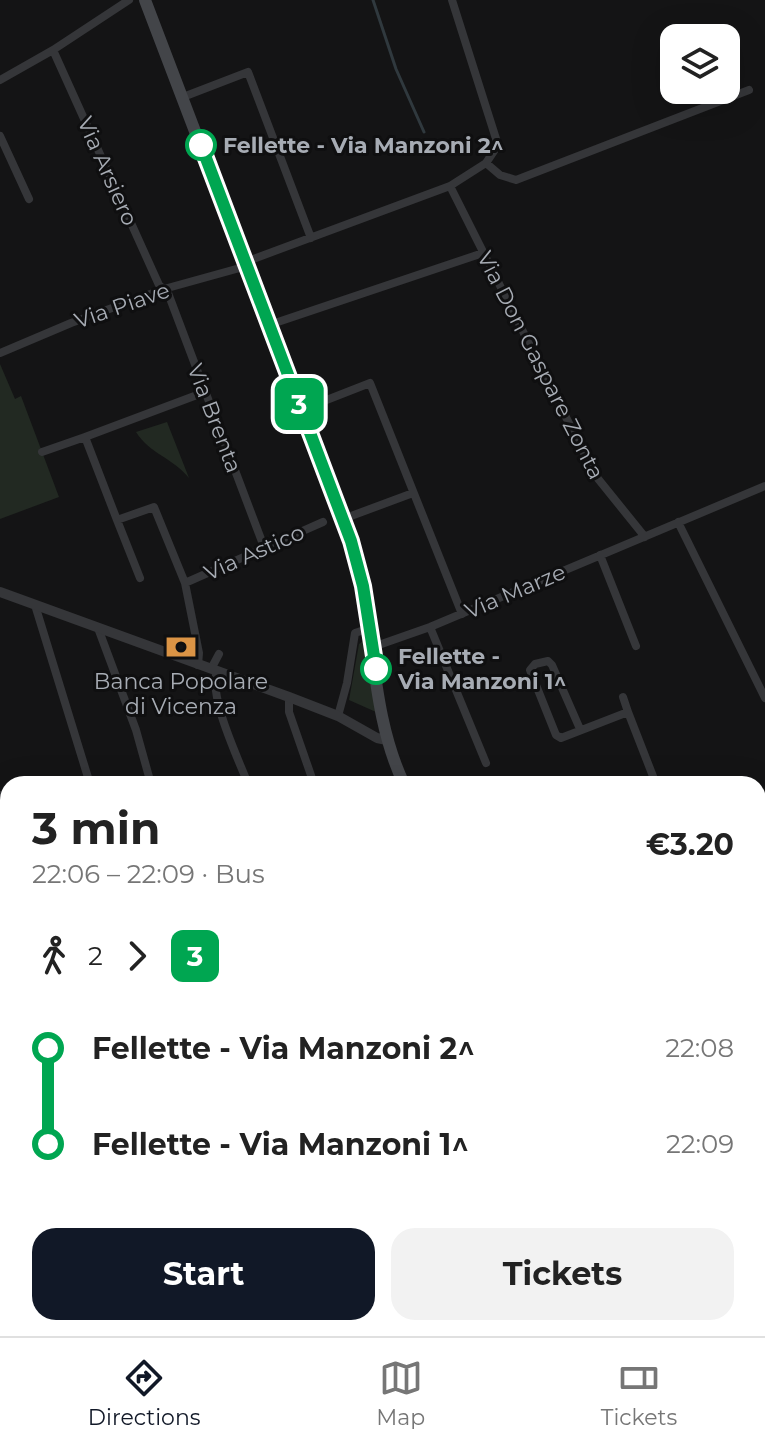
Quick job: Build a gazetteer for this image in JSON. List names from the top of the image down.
{
  "streets": {
    "street": [
      "Via Arsiero",
      "Via Piave",
      "Via Don Gaspare Zonta",
      "Via Brenta",
      "Via Astico",
      "Via Marze"
    ]
  },
  "crossings": [
    ["Via Arsiero", "Via Piave"],
    ["Via Arsiero", "Via Brenta"],
    ["Via Piave", "Via Don Gaspare Zonta"],
    ["Via Piave", "Via Brenta"],
    ["Via Don Gaspare Zonta", "Via Marze"],
    ["Via Brenta", "Via Astico"]
  ],
  "places": {
    "other": ["Fellette - Via Manzoni 2^", "Fellette - Via Manzoni 1^"],
    "bank": ["Banca Popolare di Vicenza"]
  },
  "lines": ["bus line 3"],
  "page": {
    "on_map": "3",
    "heading": ["3 min", "22:06 – 22:09 · Bus", "€3.20"],
    "legs": ["2", "3"],
    "list": [
      {
        "name": "Fellette - Via Manzoni 2^",
        "value": "22:08"
      },
      {
        "name": "Fellette - Via Manzoni 1^",
        "value": "22:09"
      }
    ],
    "buttons": ["Start", "Tickets"],
    "tabs": ["Directions", "Map", "Tickets"]
  }
}
